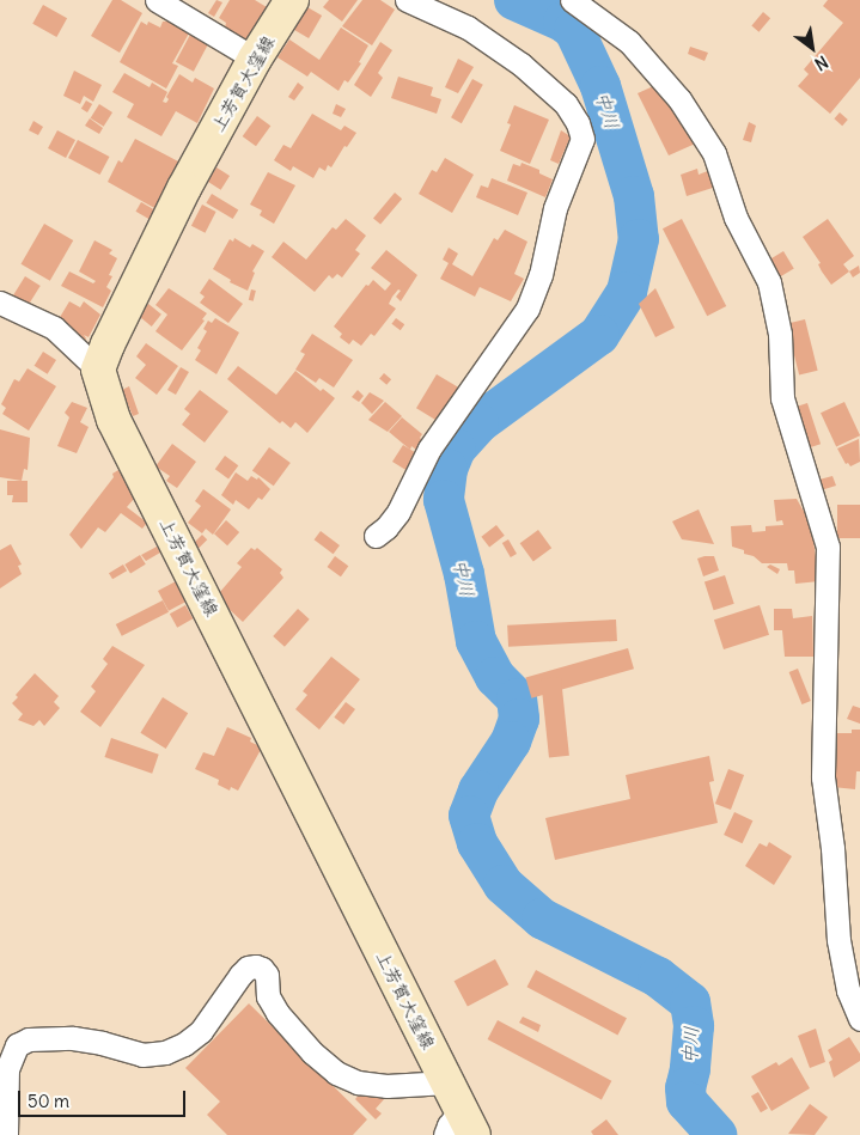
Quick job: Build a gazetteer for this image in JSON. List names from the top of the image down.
{
  "streets": {
    "main road": ["上芳賀大窪線"]
  },
  "water": ["中川"],
  "scale_bar": "50 m",
  "north": "bottom right"
}
